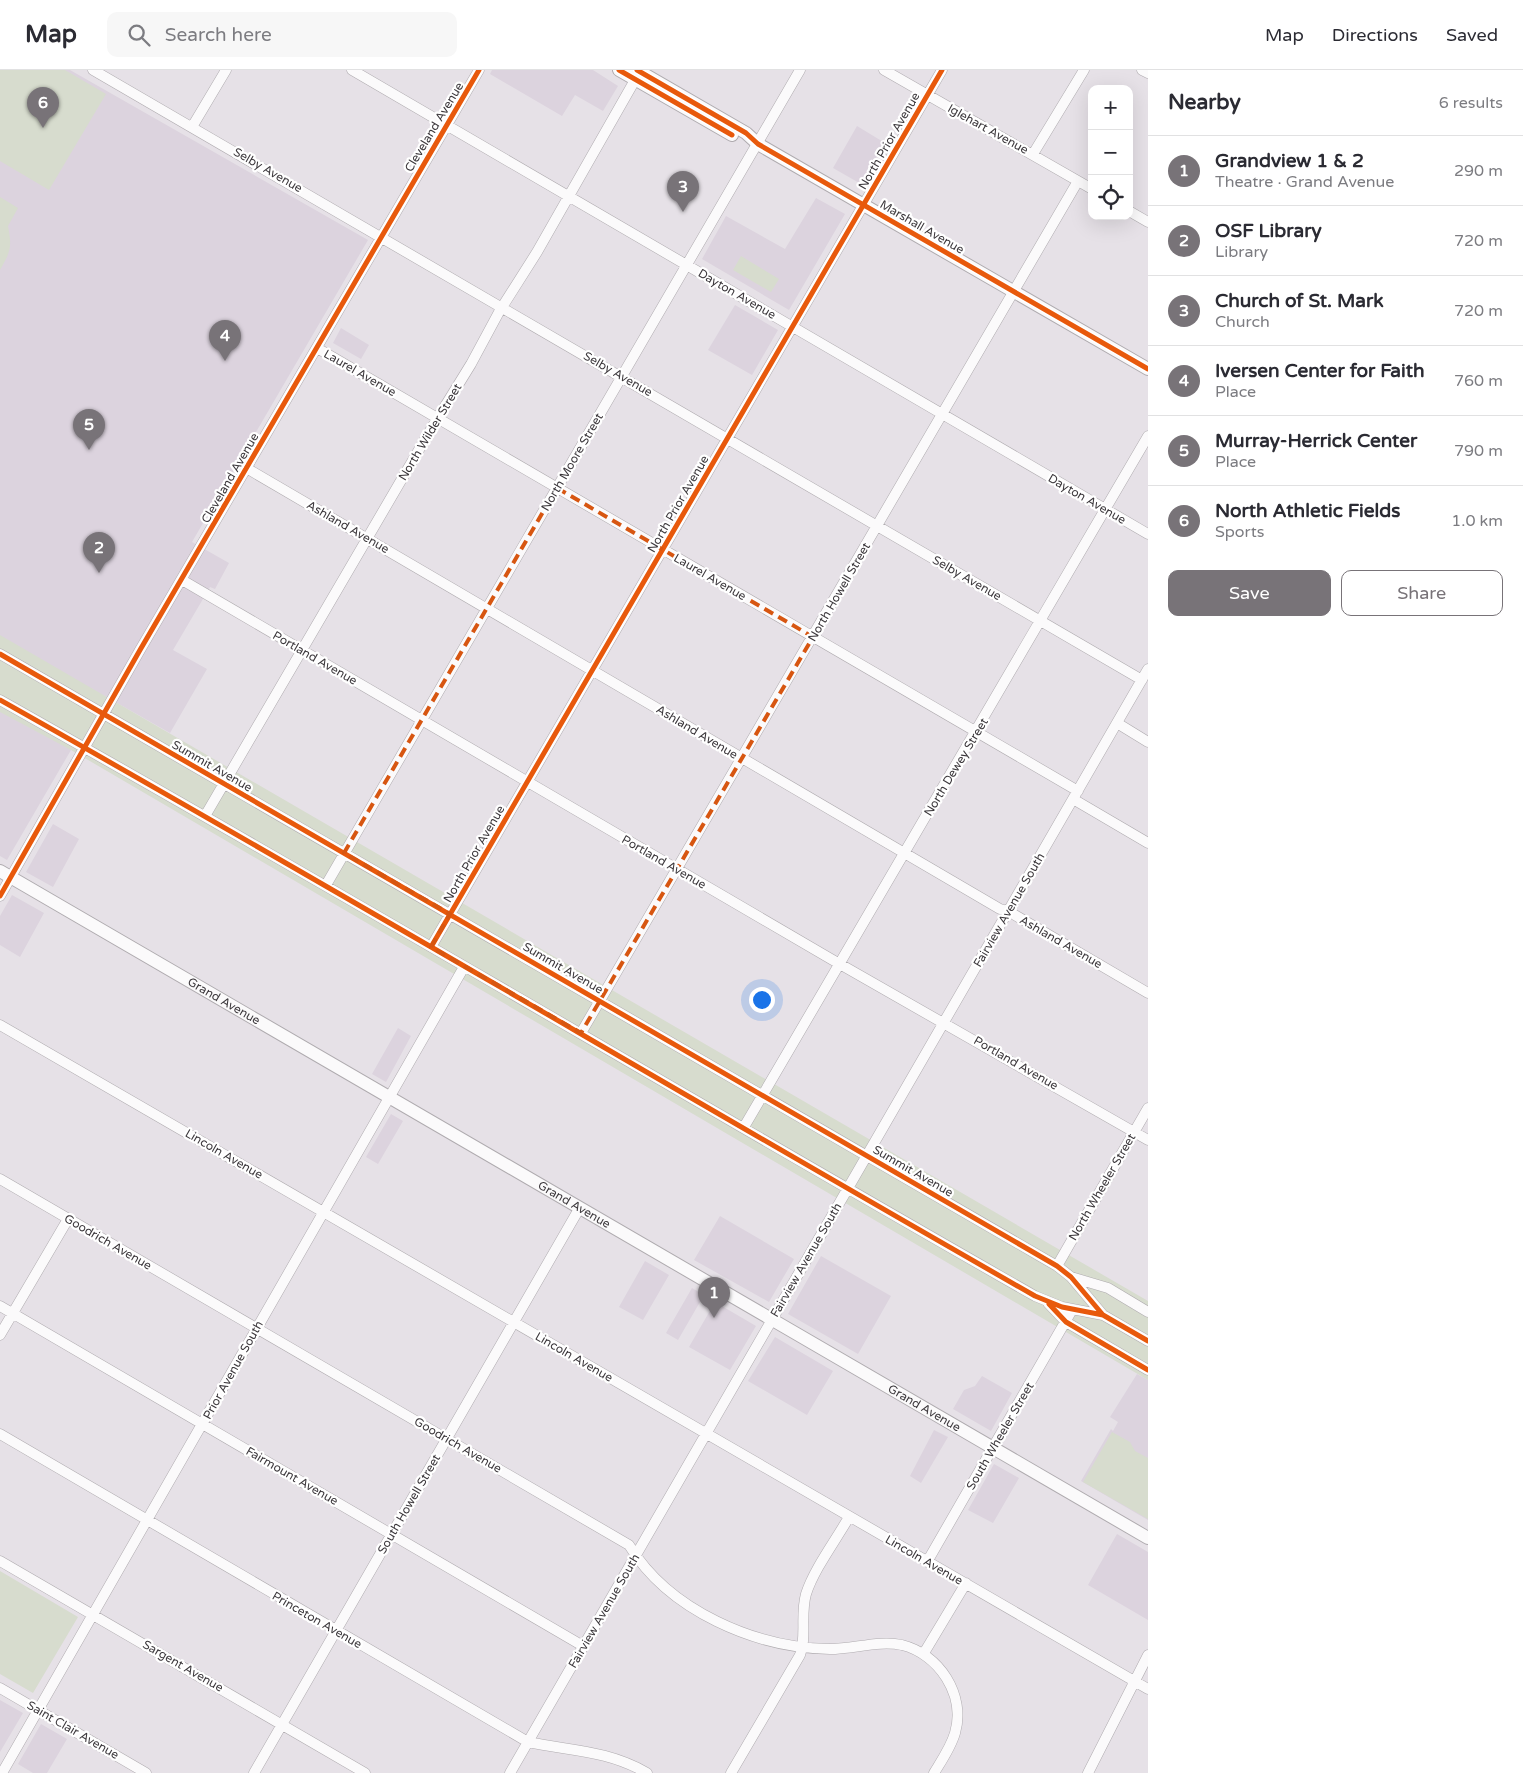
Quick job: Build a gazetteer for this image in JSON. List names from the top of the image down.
{
  "streets": {
    "main road": ["Marshall Avenue", "Grand Avenue"],
    "street": [
      "Cleveland Avenue",
      "Iglehart Avenue",
      "North Prior Avenue",
      "Selby Avenue",
      "Dayton Avenue",
      "Laurel Avenue",
      "North Wilder Street",
      "North Moore Street",
      "Ashland Avenue",
      "North Howell Street",
      "Portland Avenue",
      "Summit Avenue",
      "North Dewey Street",
      "Fairview Avenue South",
      "Lincoln Avenue",
      "North Wheeler Street",
      "Goodrich Avenue",
      "Prior Avenue South",
      "South Wheeler Street",
      "Fairmount Avenue",
      "South Howell Street",
      "Princeton Avenue",
      "Sargent Avenue",
      "Saint Clair Avenue"
    ]
  },
  "crossings": [
    ["Cleveland Avenue", "Selby Avenue"],
    ["Cleveland Avenue", "Dayton Avenue"],
    ["Cleveland Avenue", "Laurel Avenue"],
    ["Cleveland Avenue", "Ashland Avenue"],
    ["Cleveland Avenue", "Portland Avenue"],
    ["Cleveland Avenue", "Summit Avenue"],
    ["Cleveland Avenue", "Grand Avenue"],
    ["Iglehart Avenue", "North Prior Avenue"],
    ["Iglehart Avenue", "North Howell Street"],
    ["North Prior Avenue", "Selby Avenue"],
    ["North Prior Avenue", "Marshall Avenue"],
    ["North Prior Avenue", "Dayton Avenue"],
    ["North Prior Avenue", "Laurel Avenue"],
    ["North Prior Avenue", "Ashland Avenue"],
    ["North Prior Avenue", "Portland Avenue"],
    ["North Prior Avenue", "Summit Avenue"],
    ["Selby Avenue", "North Wilder Street"],
    ["Selby Avenue", "North Moore Street"],
    ["Selby Avenue", "North Howell Street"],
    ["Selby Avenue", "North Dewey Street"],
    ["Selby Avenue", "Fairview Avenue South"],
    ["Marshall Avenue", "North Wilder Street"],
    ["Marshall Avenue", "North Moore Street"],
    ["Marshall Avenue", "North Howell Street"],
    ["Dayton Avenue", "North Wilder Street"],
    ["Dayton Avenue", "North Moore Street"],
    ["Dayton Avenue", "North Howell Street"],
    ["Dayton Avenue", "North Dewey Street"],
    ["Laurel Avenue", "North Wilder Street"],
    ["Laurel Avenue", "North Moore Street"],
    ["Laurel Avenue", "North Howell Street"],
    ["Laurel Avenue", "North Dewey Street"],
    ["Laurel Avenue", "Fairview Avenue South"],
    ["North Wilder Street", "Ashland Avenue"],
    ["North Wilder Street", "Portland Avenue"],
    ["North Wilder Street", "Summit Avenue"],
    ["North Moore Street", "Ashland Avenue"],
    ["North Moore Street", "Portland Avenue"],
    ["North Moore Street", "Summit Avenue"],
    ["Ashland Avenue", "North Howell Street"],
    ["Ashland Avenue", "North Dewey Street"],
    ["Ashland Avenue", "Fairview Avenue South"],
    ["North Howell Street", "Portland Avenue"],
    ["North Howell Street", "Summit Avenue"],
    ["Portland Avenue", "North Dewey Street"],
    ["Portland Avenue", "Fairview Avenue South"],
    ["Portland Avenue", "North Wheeler Street"],
    ["Summit Avenue", "North Dewey Street"],
    ["Summit Avenue", "Fairview Avenue South"],
    ["Summit Avenue", "North Wheeler Street"],
    ["Summit Avenue", "Prior Avenue South"],
    ["Summit Avenue", "South Wheeler Street"],
    ["Fairview Avenue South", "Grand Avenue"],
    ["Fairview Avenue South", "Lincoln Avenue"],
    ["Fairview Avenue South", "Goodrich Avenue"],
    ["Fairview Avenue South", "Fairmount Avenue"],
    ["Fairview Avenue South", "Princeton Avenue"],
    ["Grand Avenue", "Prior Avenue South"],
    ["Grand Avenue", "South Wheeler Street"],
    ["Grand Avenue", "South Howell Street"],
    ["Lincoln Avenue", "Prior Avenue South"],
    ["Lincoln Avenue", "South Wheeler Street"],
    ["Lincoln Avenue", "South Howell Street"],
    ["Goodrich Avenue", "Prior Avenue South"],
    ["Goodrich Avenue", "South Howell Street"],
    ["Prior Avenue South", "Fairmount Avenue"],
    ["Prior Avenue South", "Princeton Avenue"],
    ["Prior Avenue South", "Sargent Avenue"],
    ["Prior Avenue South", "Saint Clair Avenue"],
    ["Fairmount Avenue", "South Howell Street"],
    ["South Howell Street", "Princeton Avenue"],
    ["South Howell Street", "Sargent Avenue"]
  ],
  "page": {
    "header": "Map",
    "search": "Search here",
    "nav": ["Map", "Directions", "Saved"],
    "heading": ["Nearby", "6 results"],
    "map_buttons": ["+", "−"],
    "pins": [
      "6",
      "3",
      "4",
      "5",
      "2",
      "1"
    ],
    "list": [
      {
        "mark": "1",
        "name": "Grandview 1 & 2",
        "note": "Theatre · Grand Avenue",
        "value": "290 m"
      },
      {
        "mark": "2",
        "name": "OSF Library",
        "note": "Library",
        "value": "720 m"
      },
      {
        "mark": "3",
        "name": "Church of St. Mark",
        "note": "Church",
        "value": "720 m"
      },
      {
        "mark": "4",
        "name": "Iversen Center for Faith",
        "note": "Place",
        "value": "760 m"
      },
      {
        "mark": "5",
        "name": "Murray-Herrick Center",
        "note": "Place",
        "value": "790 m"
      },
      {
        "mark": "6",
        "name": "North Athletic Fields",
        "note": "Sports",
        "value": "1.0 km"
      }
    ],
    "buttons": ["Save", "Share"]
  }
}
